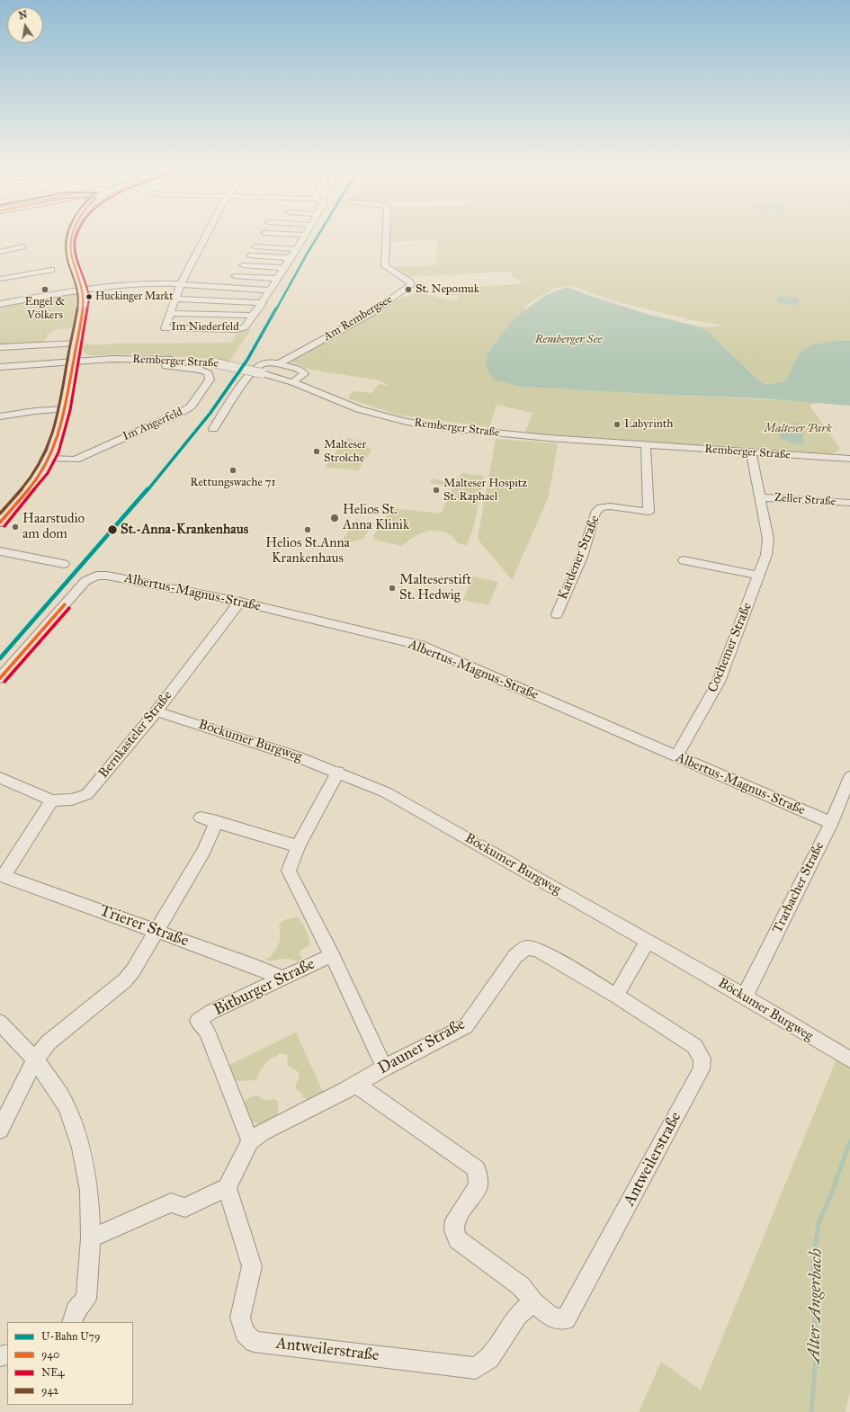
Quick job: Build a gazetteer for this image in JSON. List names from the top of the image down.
{
  "streets": {
    "street": [
      "Am Rembergsee",
      "Im Niederfeld",
      "Remberger Straße",
      "Im Angerfeld",
      "Zeller Straße",
      "Kardener Straße",
      "Albertus-Magnus-Straße",
      "Cochemer Straße",
      "Bernkasteler Straße",
      "Böckumer Burgweg",
      "Trarbacher Straße",
      "Trierer Straße",
      "Bitburger Straße",
      "Dauner Straße",
      "Antweilerstraße"
    ]
  },
  "crossings": [
    ["Remberger Straße", "Im Angerfeld"],
    ["Remberger Straße", "Kardener Straße"],
    ["Remberger Straße", "Cochemer Straße"],
    ["Zeller Straße", "Cochemer Straße"],
    ["Albertus-Magnus-Straße", "Cochemer Straße"],
    ["Albertus-Magnus-Straße", "Bernkasteler Straße"],
    ["Albertus-Magnus-Straße", "Trarbacher Straße"],
    ["Bernkasteler Straße", "Böckumer Burgweg"],
    ["Bernkasteler Straße", "Trierer Straße"],
    ["Böckumer Burgweg", "Trarbacher Straße"],
    ["Böckumer Burgweg", "Bitburger Straße"],
    ["Trierer Straße", "Bitburger Straße"],
    ["Bitburger Straße", "Dauner Straße"],
    ["Dauner Straße", "Antweilerstraße"]
  ],
  "water": ["Remberger See", "Alter Angerbach"],
  "parks": ["Malteser Park"],
  "places": [
    "Engel & Völkers",
    "St. Nepomuk",
    "Huckinger Markt",
    "Labyrinth",
    "Malteser Strolche",
    "Rettungswache 71",
    "Malteser Hospitz St. Raphael",
    "Helios St. Anna Klinik",
    "Haarstudio am dom",
    "St.-Anna-Krankenhaus",
    "Helios St.Anna Krankenhaus",
    "Malteserstift St. Hedwig"
  ],
  "lines": [
    "metro line U79",
    "transit line 940",
    "transit line NE4",
    "transit line 942"
  ],
  "legend": [
    "U-Bahn U79",
    "940",
    "NE4",
    "942"
  ],
  "north": "top"
}
